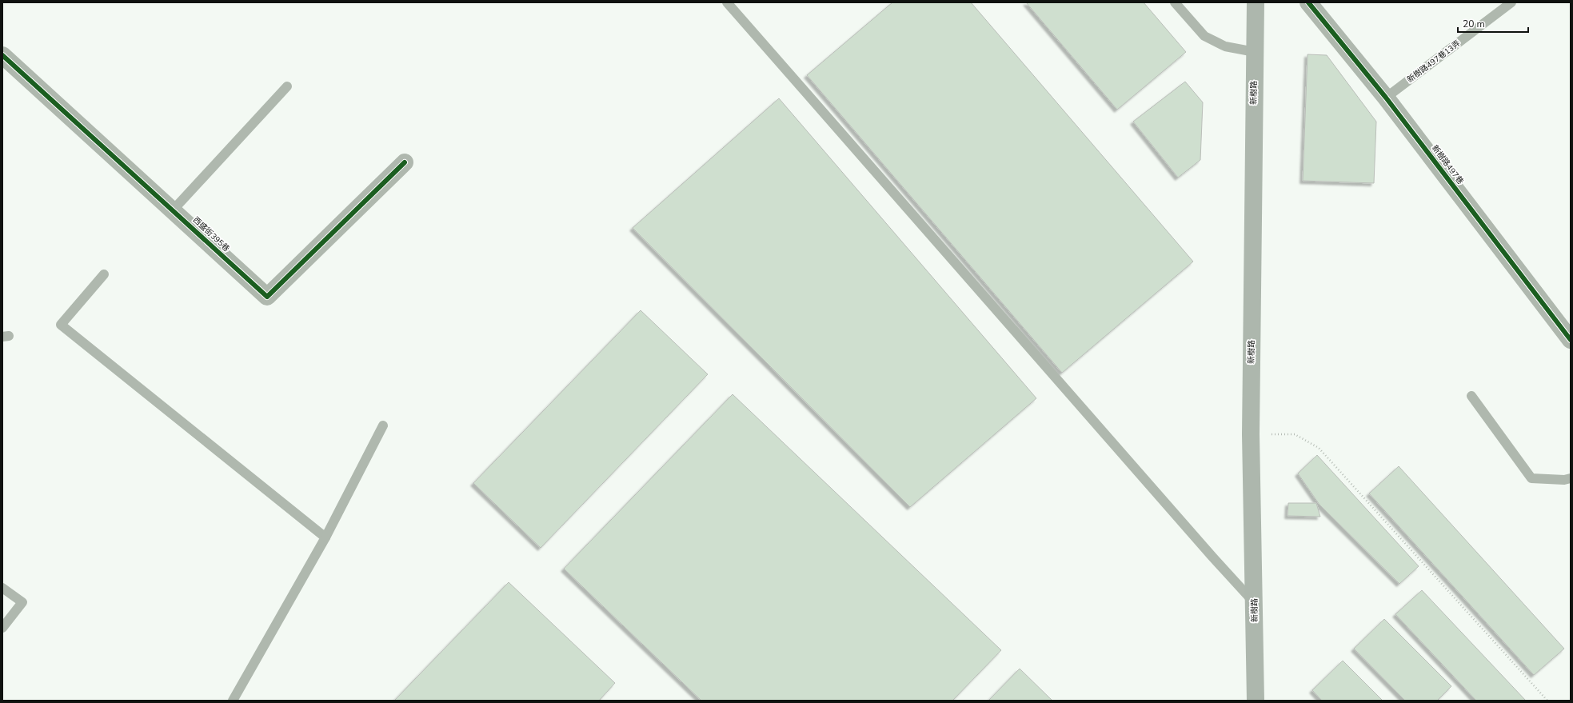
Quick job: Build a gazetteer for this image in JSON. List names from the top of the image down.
{
  "streets": {
    "main road": ["新樹路"],
    "street": ["新樹路497巷", "西盛街395巷"],
    "lane": ["新樹路497巷13弄"]
  },
  "crossings": [
    ["新樹路497巷13弄", "新樹路497巷"]
  ],
  "scale_bar": "20 m"
}
